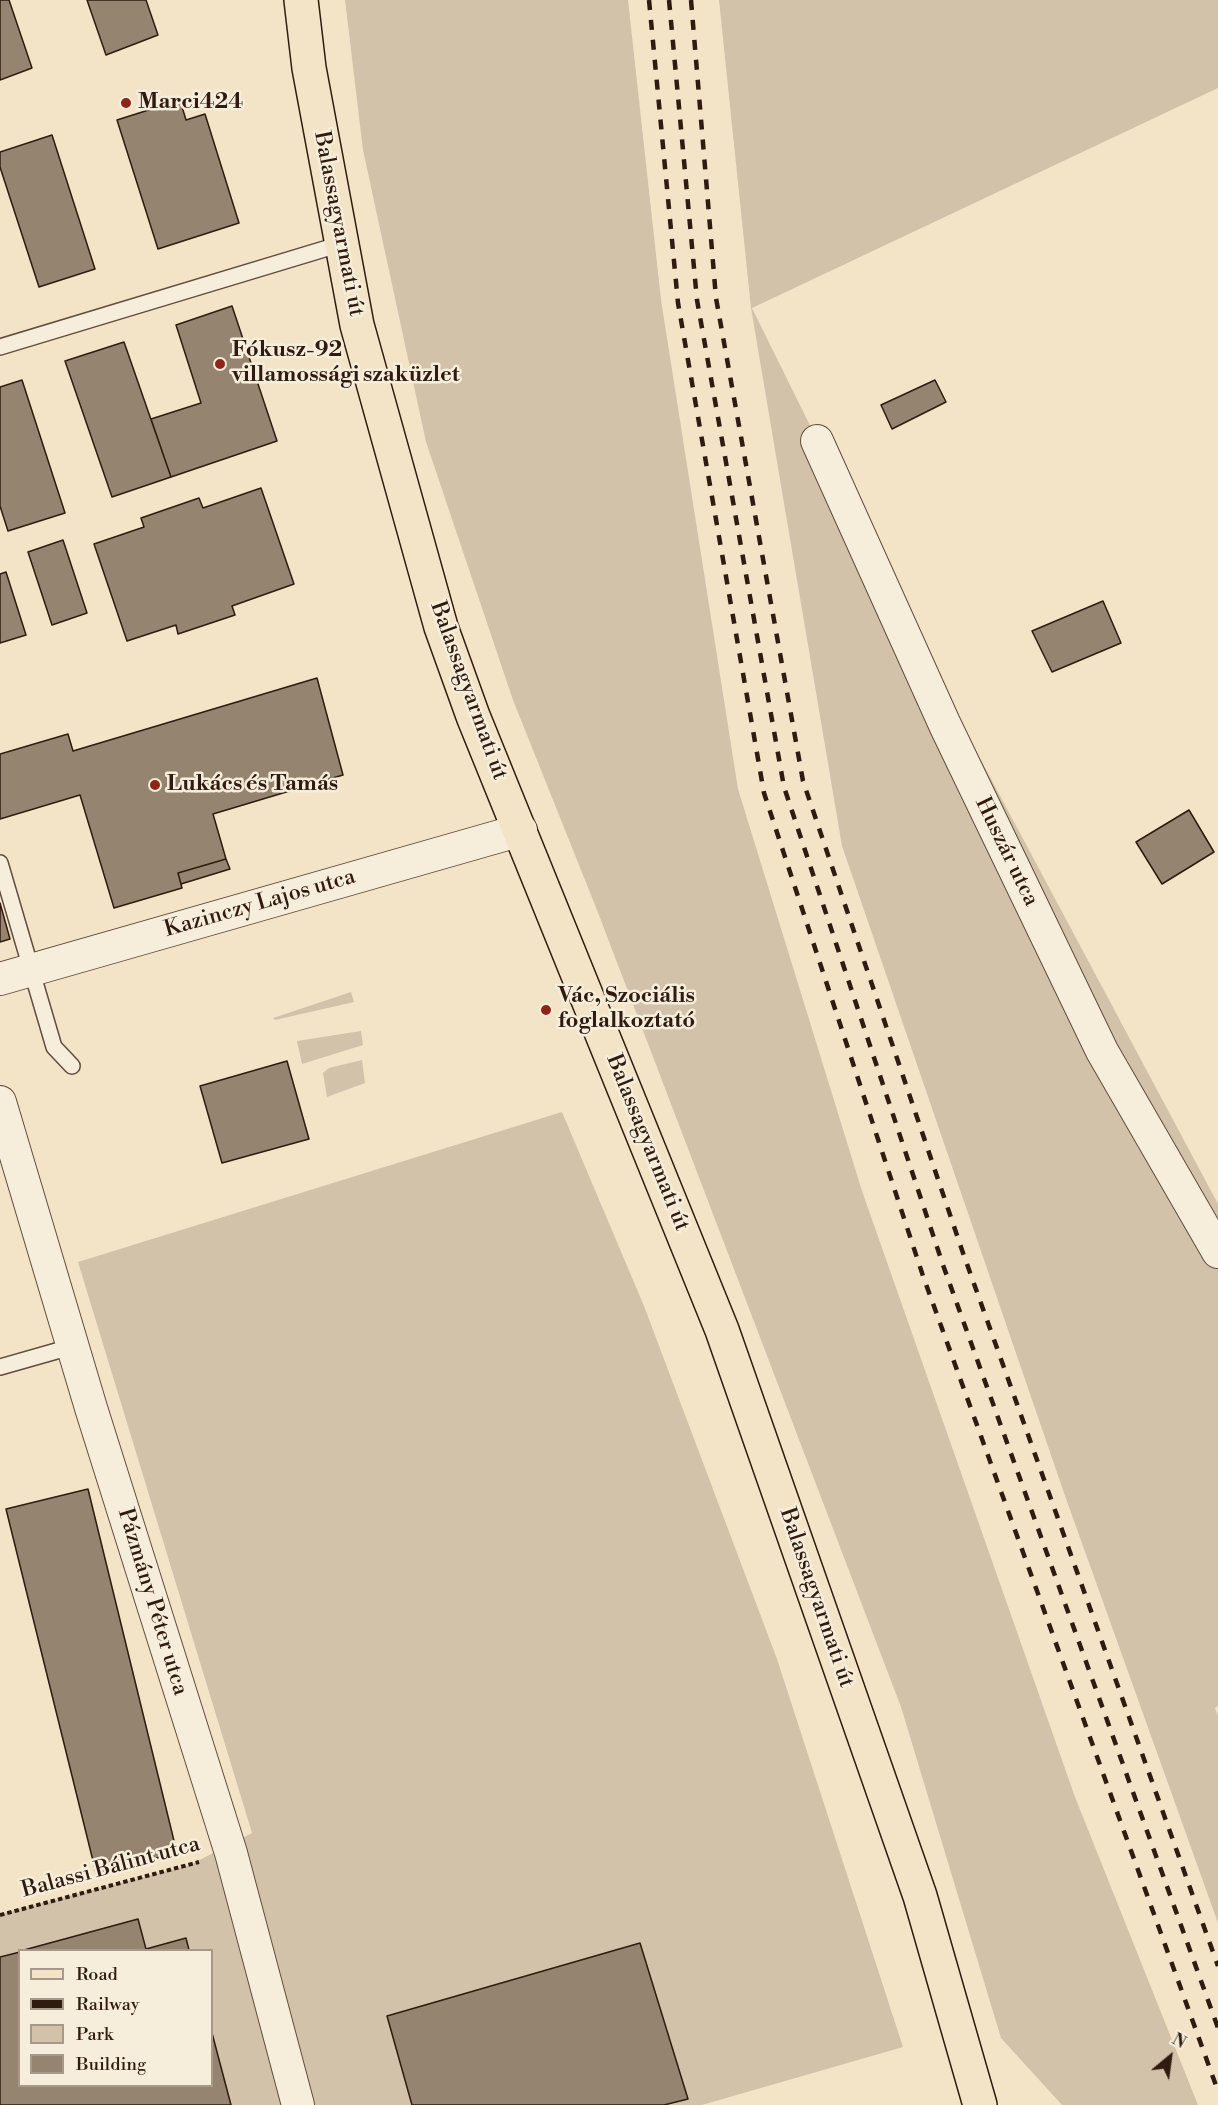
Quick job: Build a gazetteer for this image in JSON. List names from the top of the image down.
{
  "streets": {
    "main road": ["Balassagyarmati út"],
    "street": ["Huszár utca", "Kazinczy Lajos utca", "Pázmány Péter utca"],
    "path": ["Balassi Bálint utca"]
  },
  "crossings": [
    ["Balassagyarmati út", "Kazinczy Lajos utca"],
    ["Pázmány Péter utca", "Balassi Bálint utca"]
  ],
  "places": [
    "Marci424",
    "Fókusz-92 villamossági szaküzlet",
    "Lukács és Tamás",
    "Vác, Szociális foglalkoztató"
  ],
  "legend": [
    "Road",
    "Railway",
    "Park",
    "Building"
  ],
  "north": "top right"
}
